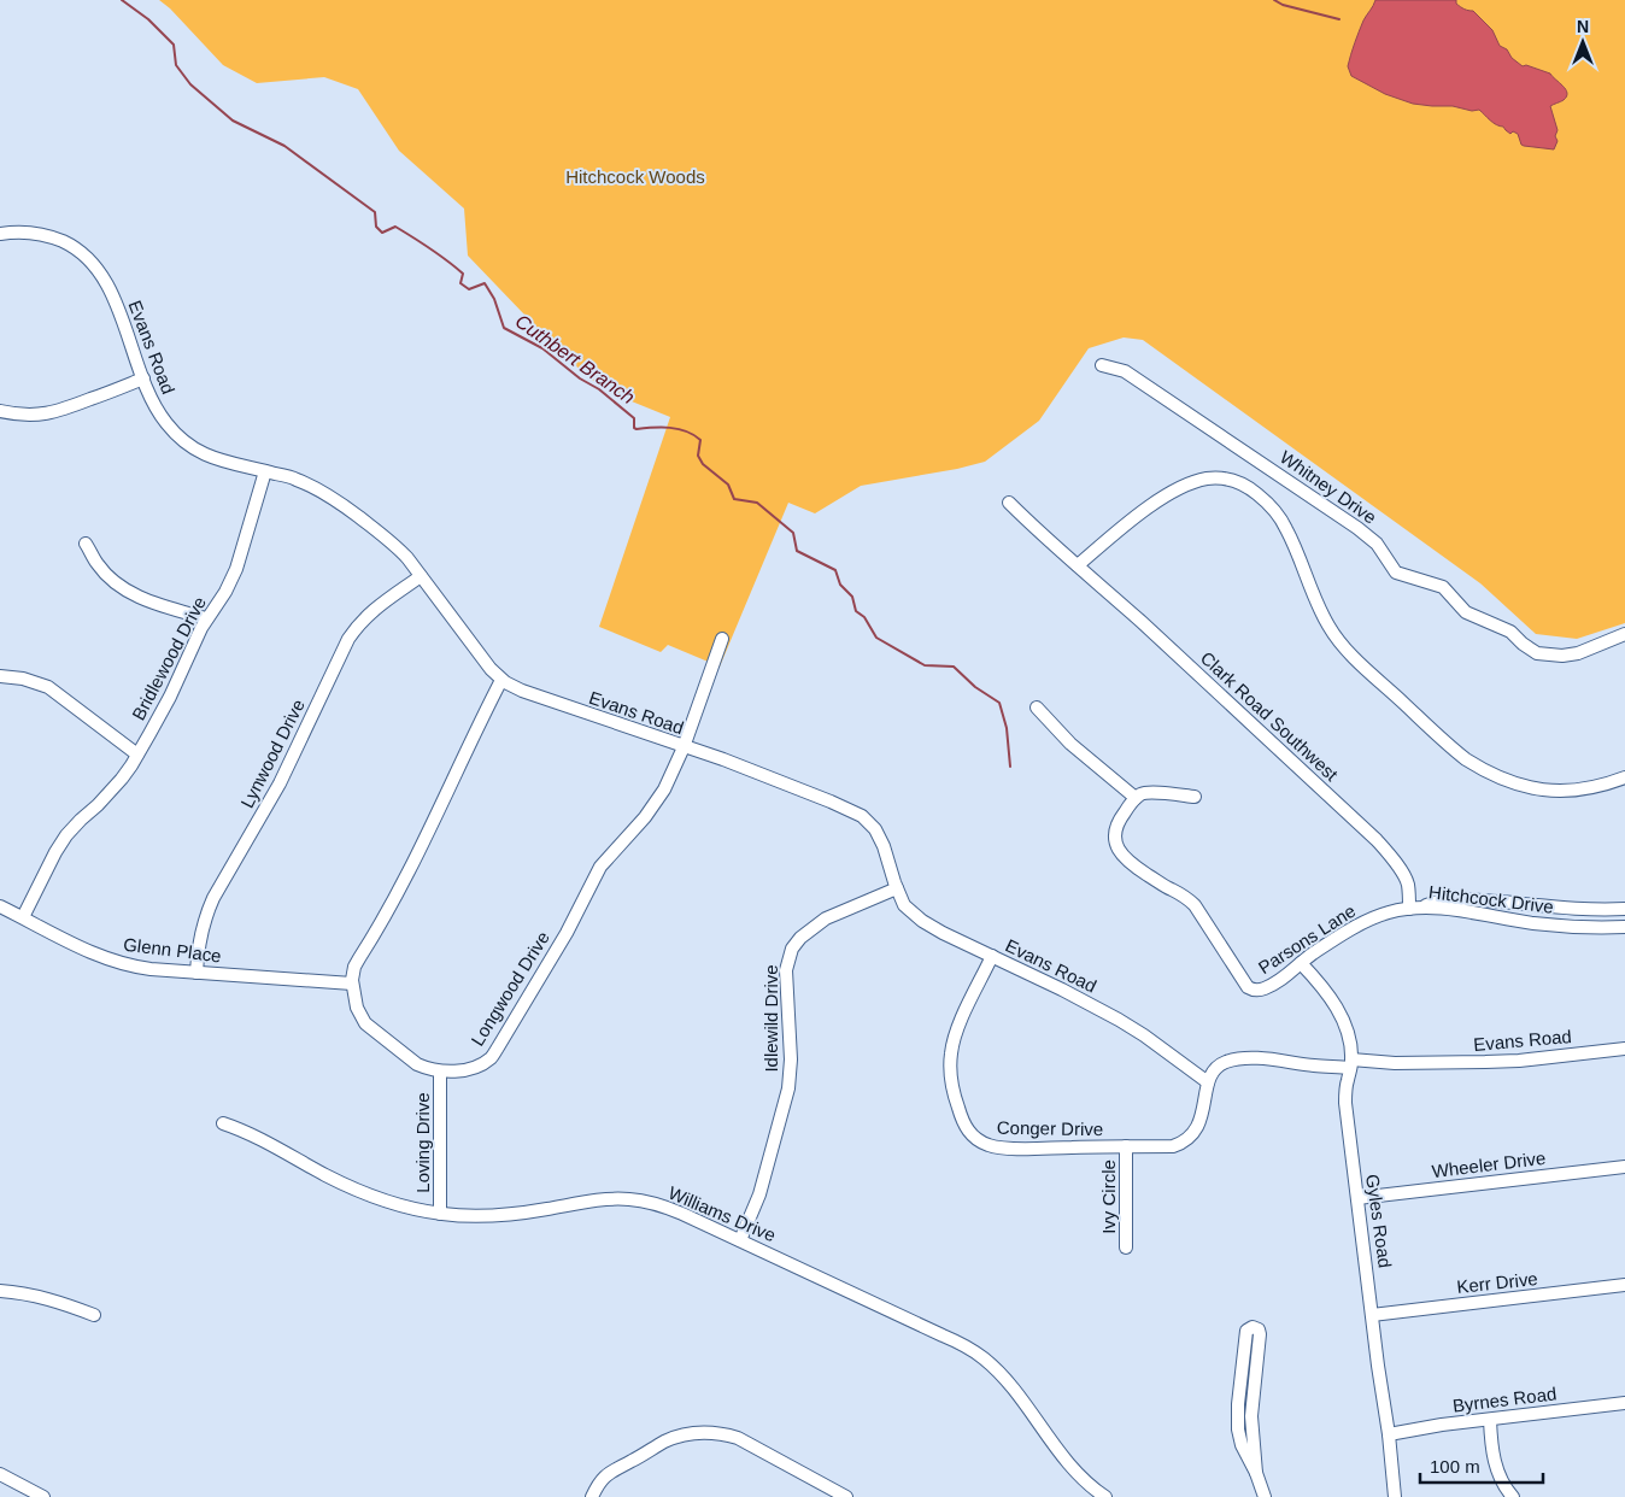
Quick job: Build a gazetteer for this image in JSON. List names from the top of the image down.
{
  "streets": {
    "street": [
      "Evans Road",
      "Whitney Drive",
      "Bridlewood Drive",
      "Clark Road Southwest",
      "Lynwood Drive",
      "Hitchcock Drive",
      "Parsons Lane",
      "Glenn Place",
      "Longwood Drive",
      "Idlewild Drive",
      "Conger Drive",
      "Loving Drive",
      "Wheeler Drive",
      "Ivy Circle",
      "Williams Drive",
      "Gyles Road",
      "Kerr Drive",
      "Byrnes Road"
    ]
  },
  "crossings": [
    ["Evans Road", "Bridlewood Drive"],
    ["Evans Road", "Lynwood Drive"],
    ["Evans Road", "Longwood Drive"],
    ["Evans Road", "Idlewild Drive"],
    ["Evans Road", "Conger Drive"],
    ["Evans Road", "Gyles Road"],
    ["Bridlewood Drive", "Glenn Place"],
    ["Clark Road Southwest", "Hitchcock Drive"],
    ["Clark Road Southwest", "Parsons Lane"],
    ["Lynwood Drive", "Glenn Place"],
    ["Hitchcock Drive", "Parsons Lane"],
    ["Parsons Lane", "Gyles Road"],
    ["Longwood Drive", "Loving Drive"],
    ["Idlewild Drive", "Williams Drive"],
    ["Conger Drive", "Ivy Circle"],
    ["Loving Drive", "Williams Drive"],
    ["Wheeler Drive", "Gyles Road"],
    ["Gyles Road", "Kerr Drive"],
    ["Gyles Road", "Byrnes Road"]
  ],
  "water": ["Cuthbert Branch"],
  "parks": ["Hitchcock Woods"],
  "scale_bar": "100 m",
  "north": "top"
}
